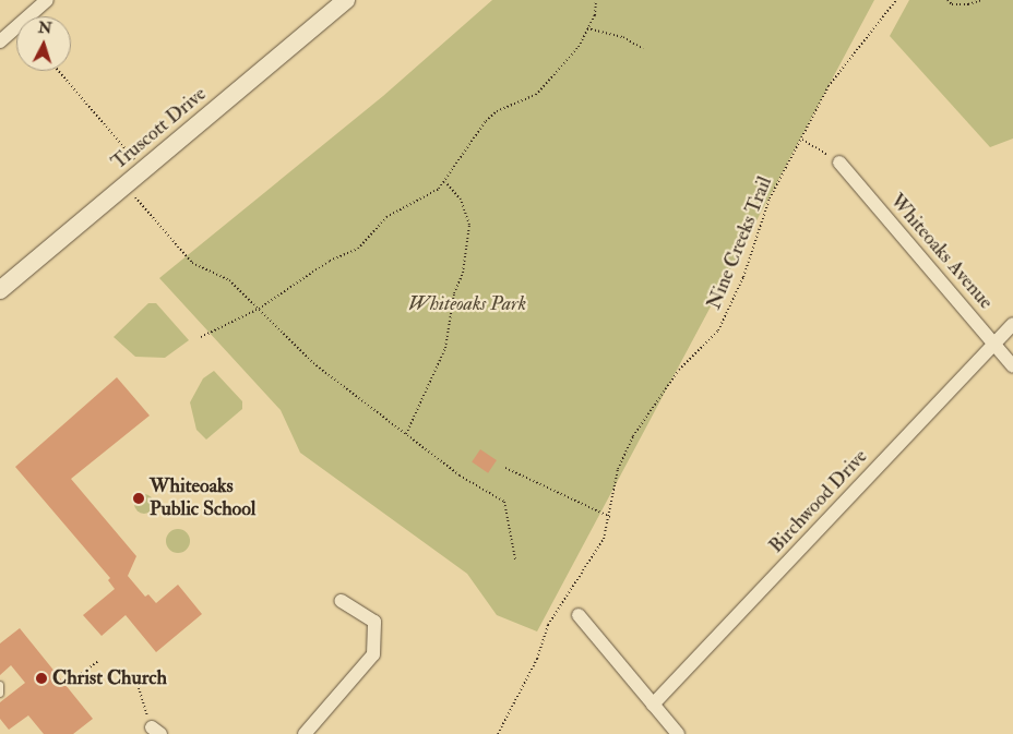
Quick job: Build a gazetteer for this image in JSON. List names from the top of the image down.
{
  "streets": {
    "street": ["Truscott Drive", "Whiteoaks Avenue", "Birchwood Drive"],
    "path": ["Nine Creeks Trail"]
  },
  "crossings": [
    ["Whiteoaks Avenue", "Birchwood Drive"]
  ],
  "parks": ["Whiteoaks Park"],
  "places": ["Whiteoaks Public School", "Christ Church"],
  "north": "top"
}
